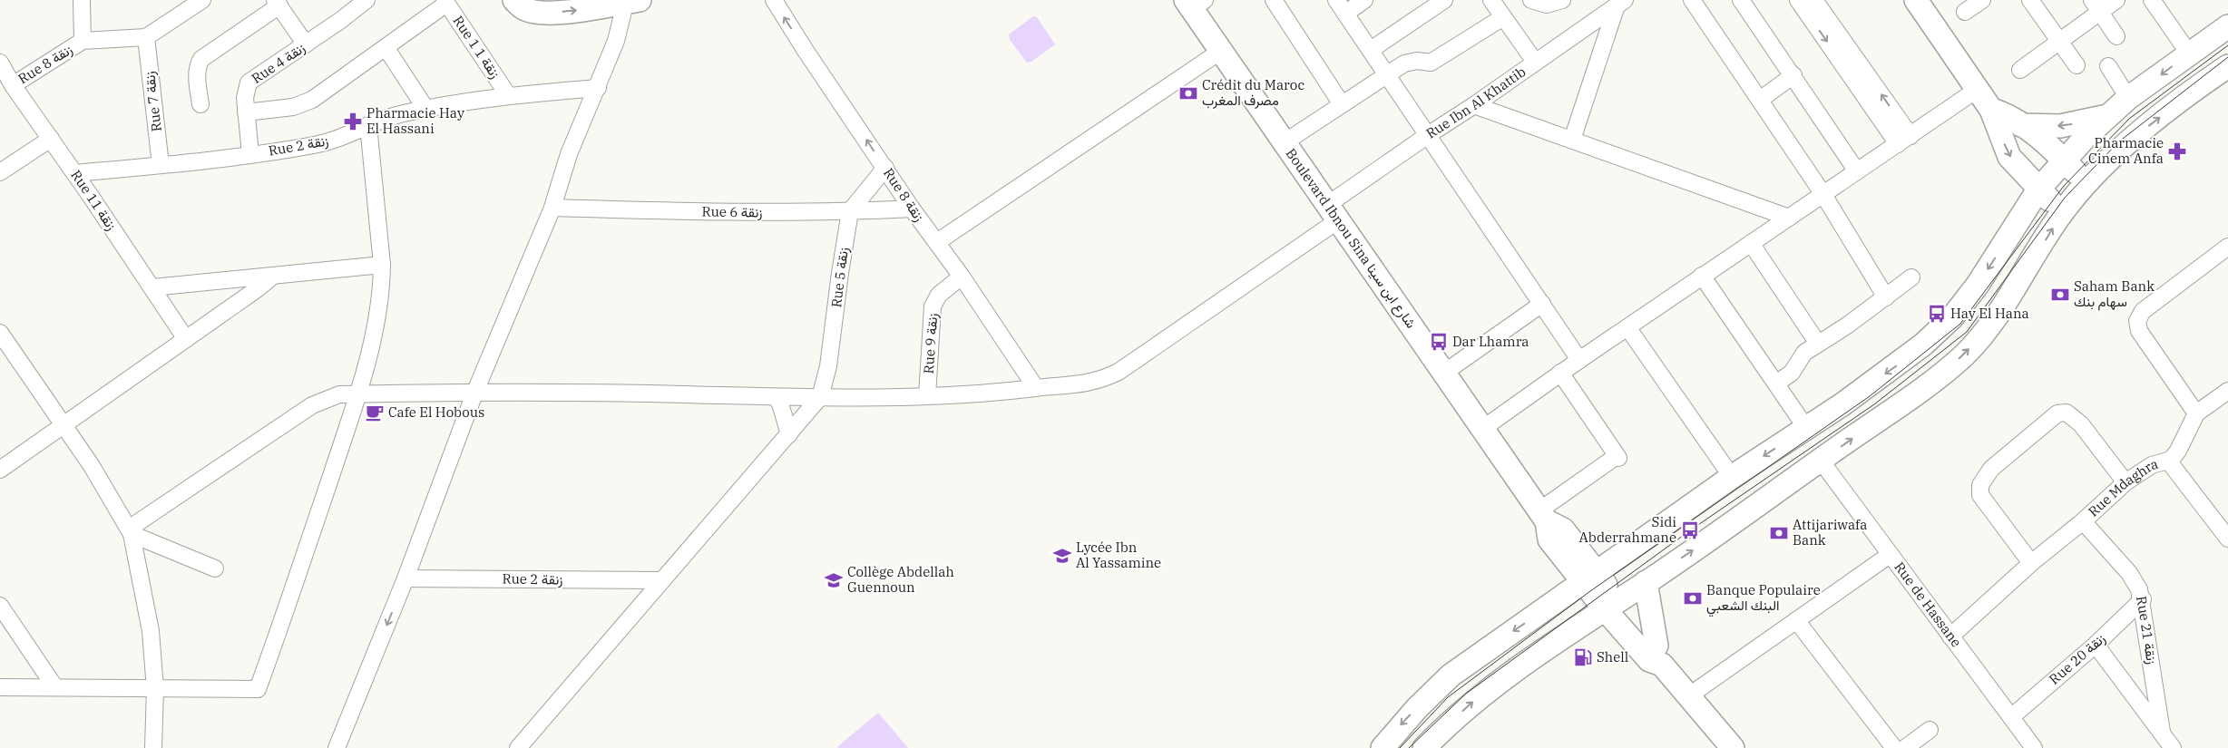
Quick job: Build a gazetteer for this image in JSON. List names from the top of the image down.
{
  "streets": {
    "main road": ["Boulevard Ibnou Sina شارع ابن سينا"],
    "street": [
      "Rue 1 زنقة 1",
      "Rue 4 زنقة",
      "Rue 8 زنقة",
      "Rue 7 زنقة",
      "Rue Ibn Al Khattib",
      "Rue 2 زنقة",
      "Rue 11 زنقة",
      "Rue 6 زنقة",
      "Rue 5 زنقة",
      "Rue 9 زنقة",
      "Rue Mdaghra",
      "Rue de Hassane",
      "Rue 21 زنقة",
      "Rue 20 زنقة"
    ]
  },
  "crossings": [
    ["Rue 1 زنقة 1", "Rue 2 زنقة"],
    ["Rue 4 زنقة", "Rue 2 زنقة"],
    ["Rue 8 زنقة", "Rue 7 زنقة"],
    ["Rue 8 زنقة", "Rue Ibn Al Khattib"],
    ["Rue 8 زنقة", "Rue 11 زنقة"],
    ["Rue 8 زنقة", "Rue 6 زنقة"],
    ["Rue 8 زنقة", "Rue 5 زنقة"],
    ["Rue 8 زنقة", "Rue 9 زنقة"],
    ["Rue 7 زنقة", "Rue 2 زنقة"],
    ["Rue Ibn Al Khattib", "Boulevard Ibnou Sina شارع ابن سينا"],
    ["Rue Ibn Al Khattib", "Rue 5 زنقة"],
    ["Rue Ibn Al Khattib", "Rue 9 زنقة"],
    ["Rue 2 زنقة", "Rue 11 زنقة"],
    ["Rue 6 زنقة", "Rue 5 زنقة"],
    ["Rue Mdaghra", "Rue de Hassane"],
    ["Rue Mdaghra", "Rue 21 زنقة"],
    ["Rue de Hassane", "Rue 20 زنقة"],
    ["Rue 21 زنقة", "Rue 20 زنقة"]
  ],
  "places": {
    "bank": [
      "Crédit du Maroc مصرف المغرب",
      "Saham Bank سهام بنك",
      "Attijariwafa Bank",
      "Banque Populaire البنك الشعبي"
    ],
    "pharmacy": ["Pharmacie Hay El Hassani", "Pharmacie Cinem Anfa"],
    "bus stop": ["Hay El Hana", "Dar Lhamra", "Sidi Abderrahmane"],
    "cafe": ["Cafe El Hobous"],
    "school or university": ["Lycée Ibn Al Yassamine", "Collège Abdellah Guennoun"],
    "fuel station": ["Shell"]
  }
}
